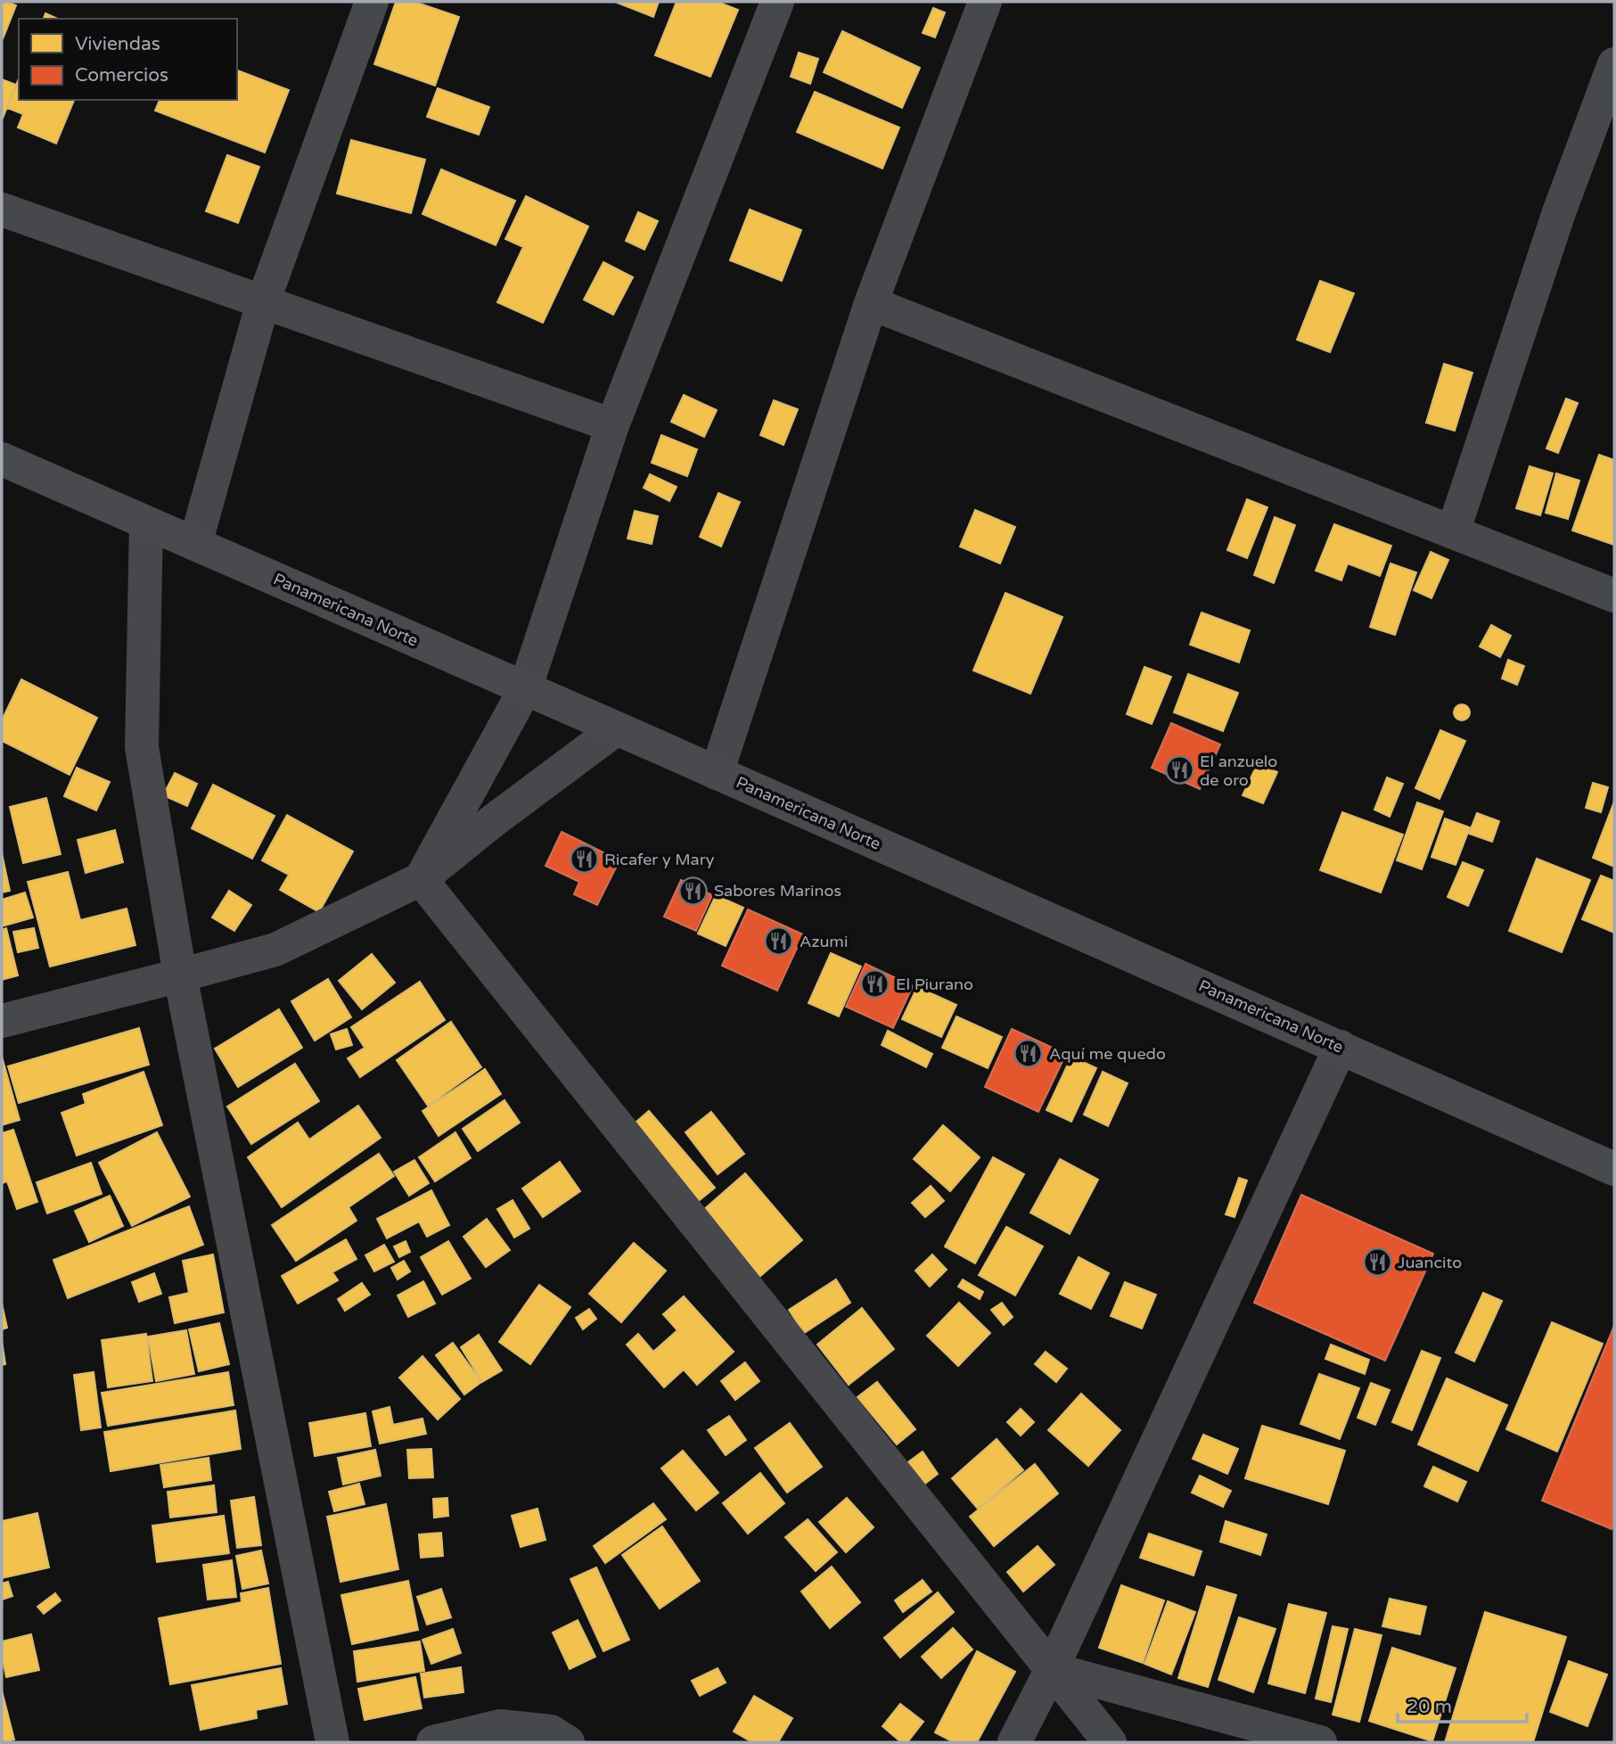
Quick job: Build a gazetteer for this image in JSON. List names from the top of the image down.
{
  "streets": {
    "highway": ["Panamericana Norte"]
  },
  "places": {
    "restaurant": [
      "El anzuelo de oro",
      "Ricafer y Mary",
      "Sabores Marinos",
      "Azumi",
      "El Piurano",
      "Aquí me quedo",
      "Juancito"
    ]
  },
  "legend": ["Viviendas", "Comercios"],
  "scale_bar": "20 m"
}
